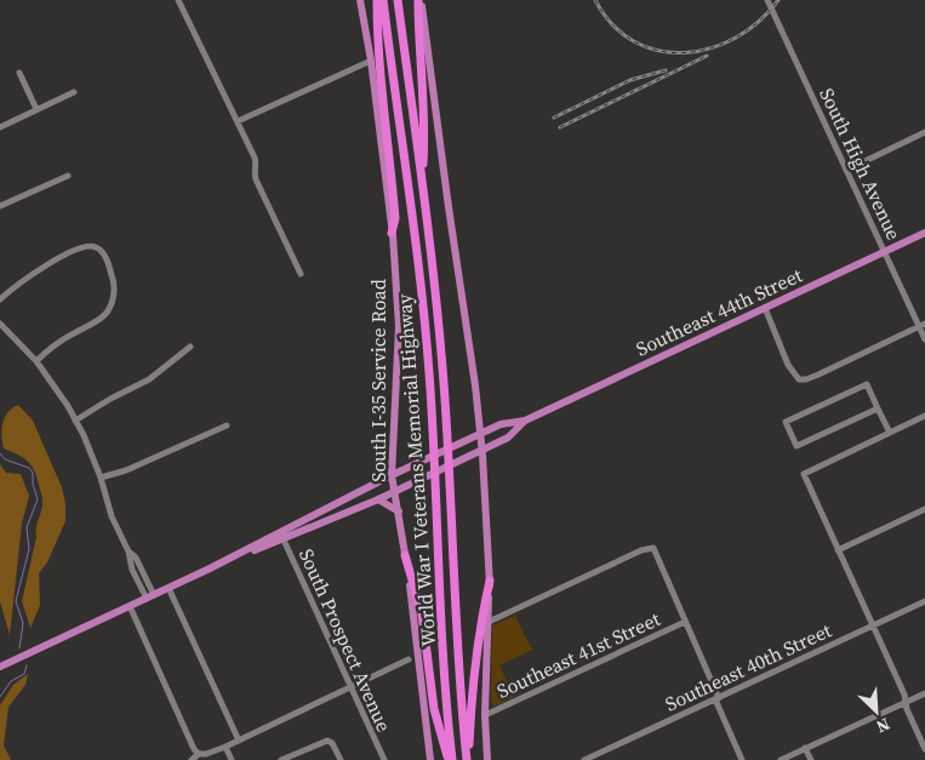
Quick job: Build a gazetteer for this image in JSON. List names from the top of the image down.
{
  "streets": {
    "highway": ["World War I Veterans Memorial Highway"],
    "main road": ["Southeast 44th Street", "South I-35 Service Road"],
    "street": [
      "South High Avenue",
      "South Prospect Avenue",
      "Southeast 41st Street",
      "Southeast 40th Street"
    ]
  },
  "crossings": [
    ["South High Avenue", "Southeast 44th Street"],
    ["Southeast 44th Street", "South I-35 Service Road"],
    ["Southeast 44th Street", "South Prospect Avenue"]
  ],
  "north": "bottom right"
}
